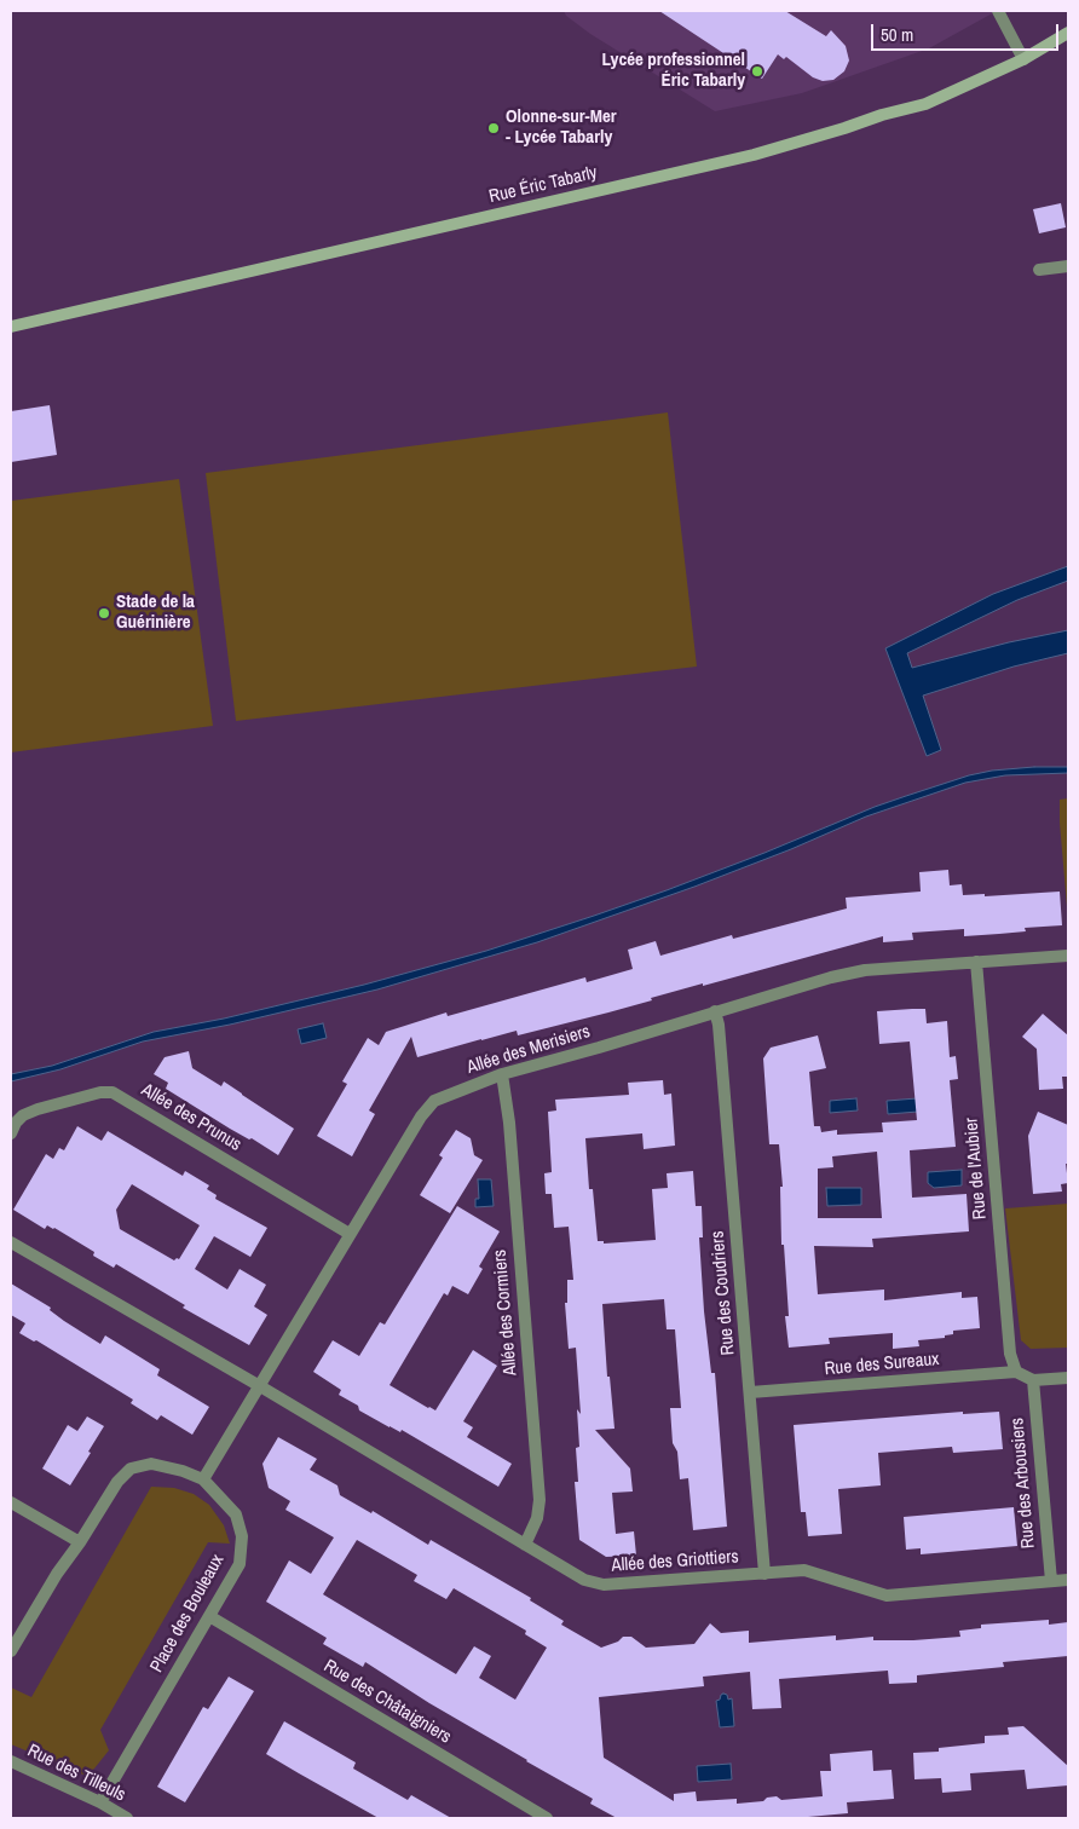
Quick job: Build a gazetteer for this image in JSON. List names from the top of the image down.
{
  "streets": {
    "street": [
      "Rue Éric Tabarly",
      "Allée des Merisiers",
      "Allée des Prunus",
      "Rue de l'Aubier",
      "Rue des Coudriers",
      "Allée des Cormiers",
      "Rue des Sureaux",
      "Rue des Arbousiers",
      "Allée des Griottiers",
      "Place des Bouleaux",
      "Rue des Châtaigniers",
      "Rue des Tilleuls"
    ]
  },
  "crossings": [
    ["Allée des Merisiers", "Allée des Prunus"],
    ["Allée des Merisiers", "Rue de l'Aubier"],
    ["Allée des Merisiers", "Rue des Coudriers"],
    ["Allée des Merisiers", "Allée des Cormiers"],
    ["Allée des Merisiers", "Allée des Griottiers"],
    ["Allée des Merisiers", "Place des Bouleaux"],
    ["Rue de l'Aubier", "Rue des Sureaux"],
    ["Rue des Coudriers", "Rue des Sureaux"],
    ["Rue des Coudriers", "Allée des Griottiers"],
    ["Allée des Cormiers", "Allée des Griottiers"],
    ["Rue des Arbousiers", "Allée des Griottiers"],
    ["Place des Bouleaux", "Rue des Châtaigniers"],
    ["Place des Bouleaux", "Rue des Tilleuls"]
  ],
  "places": ["Lycée professionnel Éric Tabarly", "Olonne-sur-Mer - Lycée Tabarly", "Stade de la Guérinière"],
  "scale_bar": "50 m"
}
